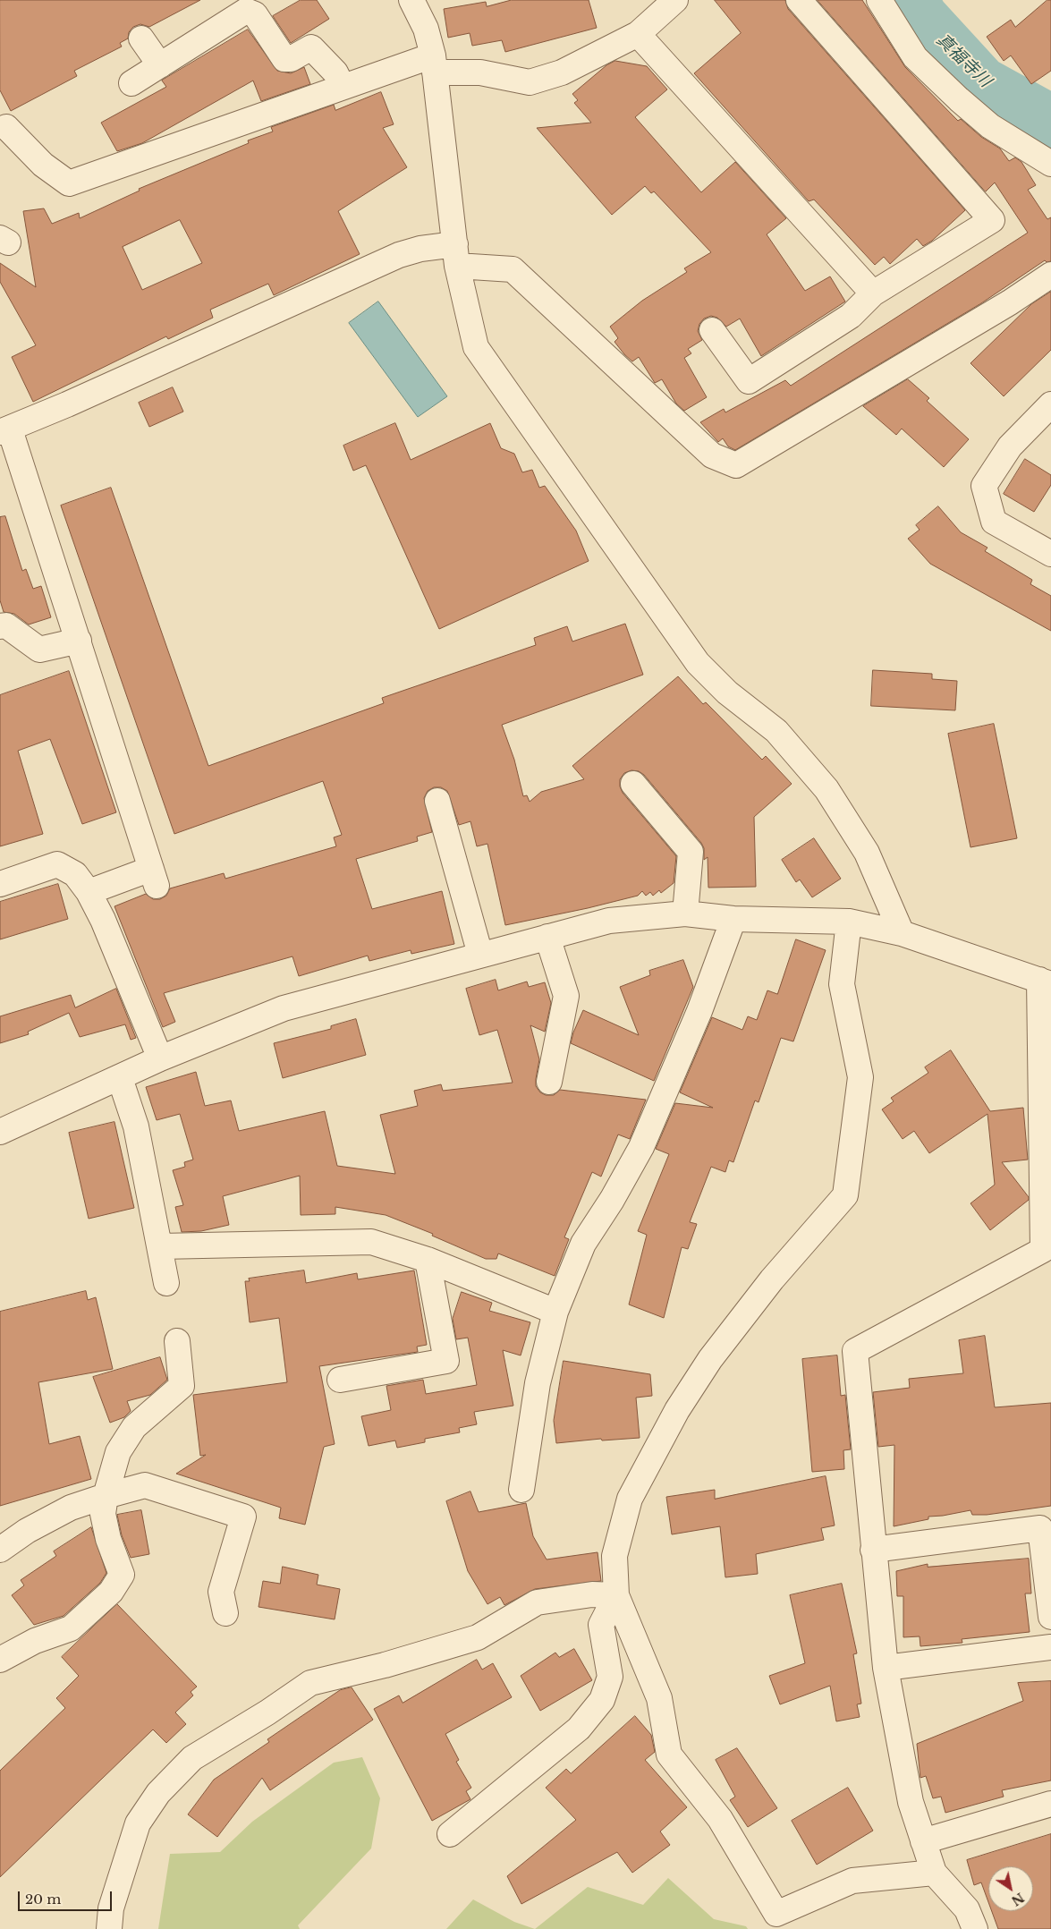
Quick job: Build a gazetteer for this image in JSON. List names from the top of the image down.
{
  "water": ["真福寺川"],
  "scale_bar": "20 m",
  "north": "bottom right"
}
